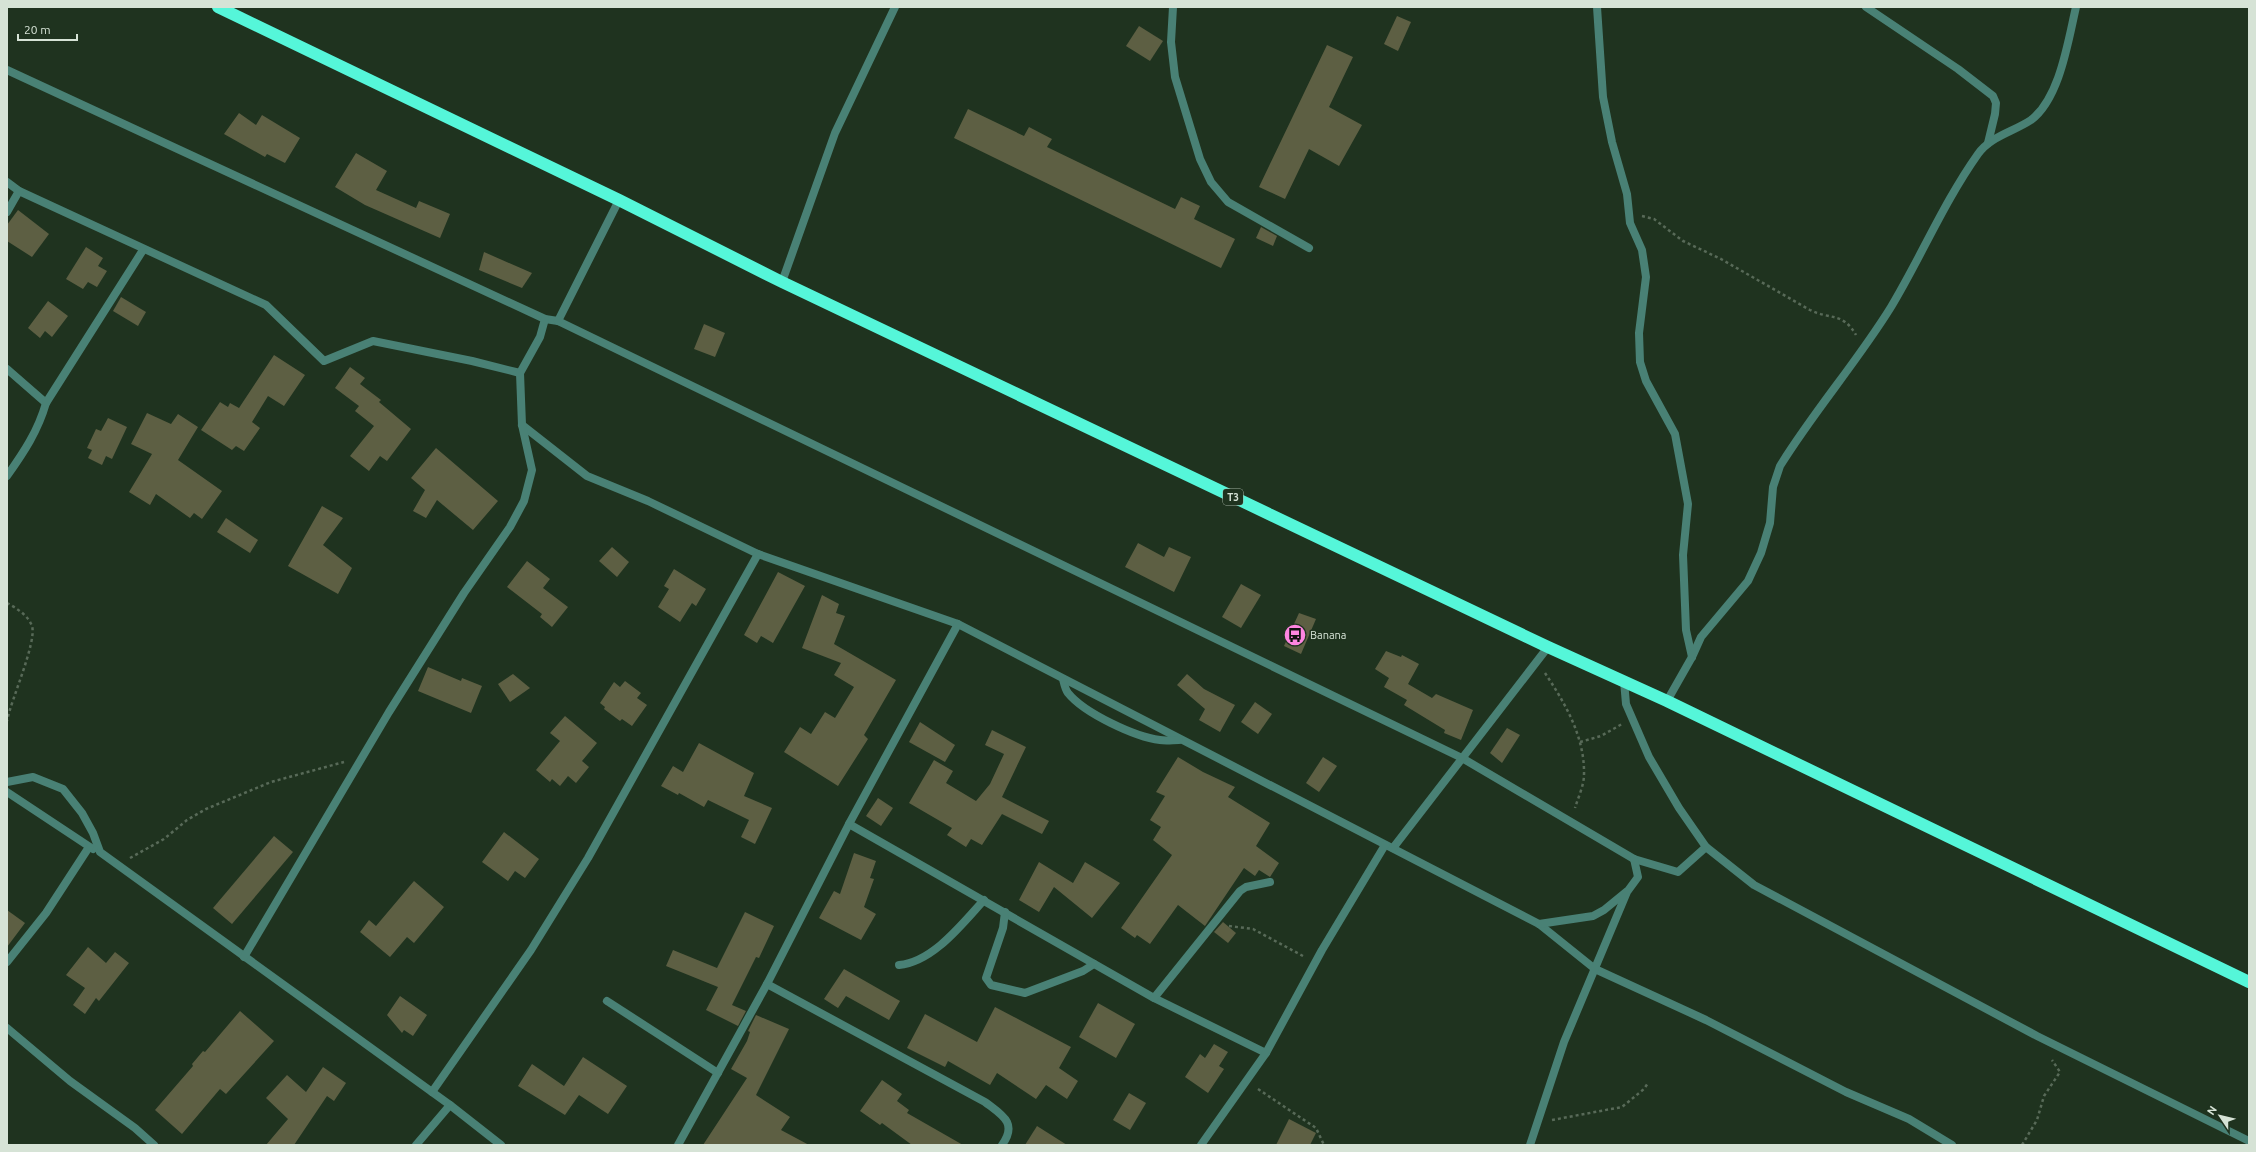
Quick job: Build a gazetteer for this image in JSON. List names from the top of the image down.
{
  "streets": {
    "highway": ["T3"]
  },
  "places": {
    "bus stop": ["Banana"]
  },
  "scale_bar": "20 m",
  "north": "top left"
}
